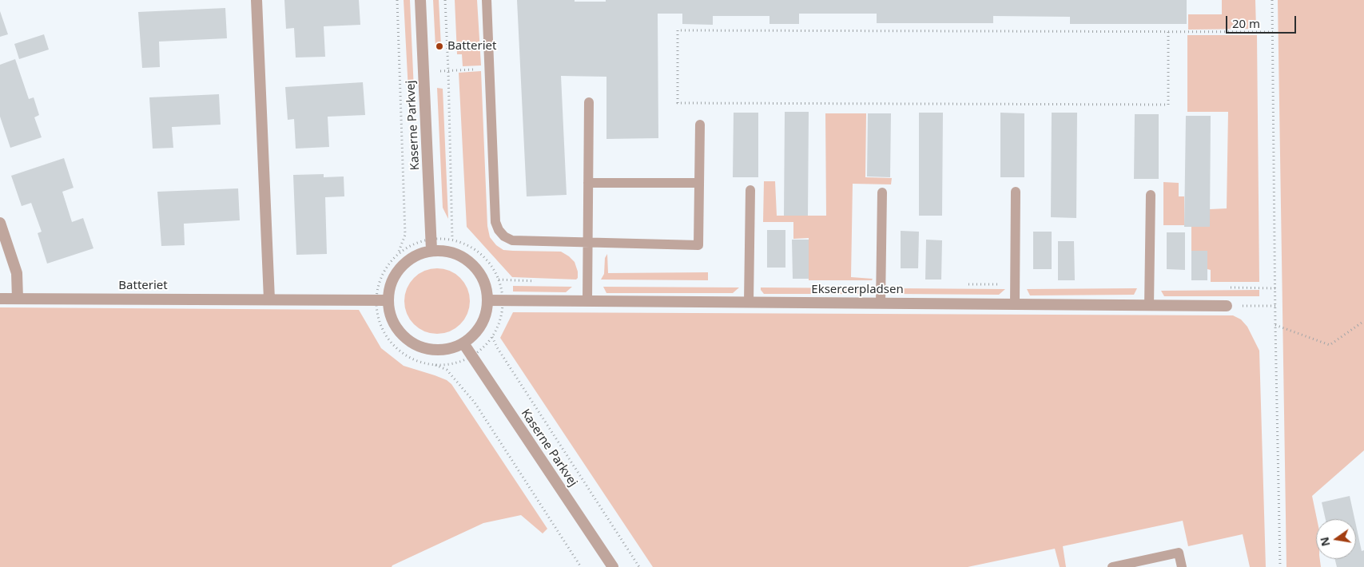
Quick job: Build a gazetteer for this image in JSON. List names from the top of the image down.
{
  "streets": {
    "street": ["Kaserne Parkvej", "Batteriet", "Eksercerpladsen"]
  },
  "crossings": [
    ["Kaserne Parkvej", "Batteriet"],
    ["Kaserne Parkvej", "Eksercerpladsen"],
    ["Batteriet", "Eksercerpladsen"]
  ],
  "places": ["Batteriet"],
  "scale_bar": "20 m",
  "north": "left"
}
